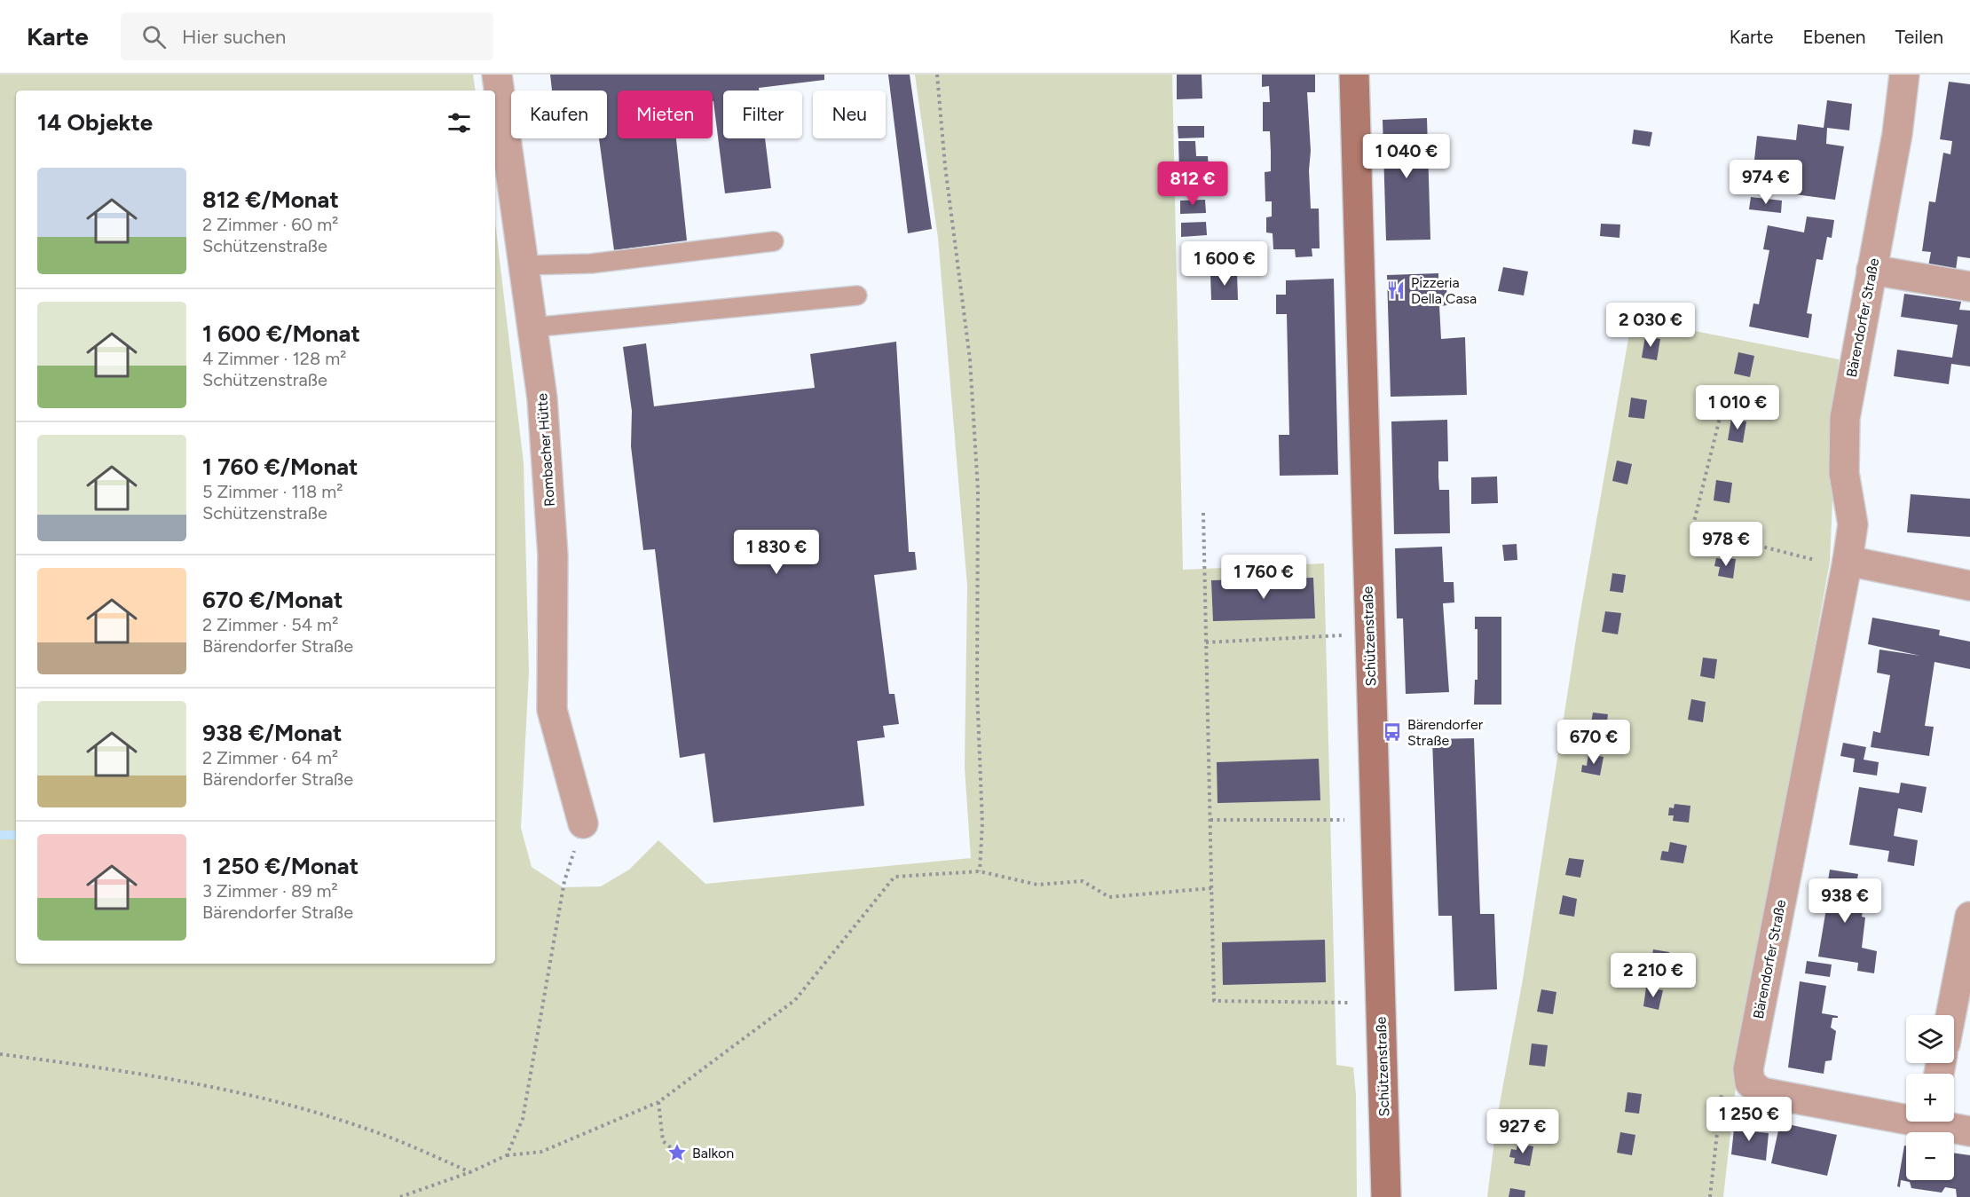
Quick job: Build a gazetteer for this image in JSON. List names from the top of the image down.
{
  "streets": {
    "street": ["Bärendorfer Straße", "Rombacher Hütte", "Schützenstraße"]
  },
  "places": {
    "restaurant": ["Pizzeria Della Casa"],
    "bus stop": ["Bärendorfer Straße"],
    "place": ["Balkon"]
  },
  "page": {
    "header": "Karte",
    "search": "Hier suchen",
    "nav": ["Karte", "Ebenen", "Teilen"],
    "chip": [
      "Kaufen",
      "Mieten",
      "Filter",
      "Neu"
    ],
    "heading": "14 Objekte",
    "price": [
      "1 040 €",
      "974 €",
      "812 €",
      "1 600 €",
      "2 030 €",
      "1 010 €",
      "978 €",
      "1 830 €",
      "1 760 €",
      "670 €",
      "938 €",
      "2 210 €",
      "1 250 €",
      "927 €"
    ],
    "list": [
      {
        "name": "812 €/Monat",
        "note": "2 Zimmer · 60 m² · Schützenstraße"
      },
      {
        "name": "1 600 €/Monat",
        "note": "4 Zimmer · 128 m² · Schützenstraße"
      },
      {
        "name": "1 760 €/Monat",
        "note": "5 Zimmer · 118 m² · Schützenstraße"
      },
      {
        "name": "670 €/Monat",
        "note": "2 Zimmer · 54 m² · Bärendorfer Straße"
      },
      {
        "name": "938 €/Monat",
        "note": "2 Zimmer · 64 m² · Bärendorfer Straße"
      },
      {
        "name": "1 250 €/Monat",
        "note": "3 Zimmer · 89 m² · Bärendorfer Straße"
      }
    ],
    "map_buttons": ["+", "−"]
  }
}
